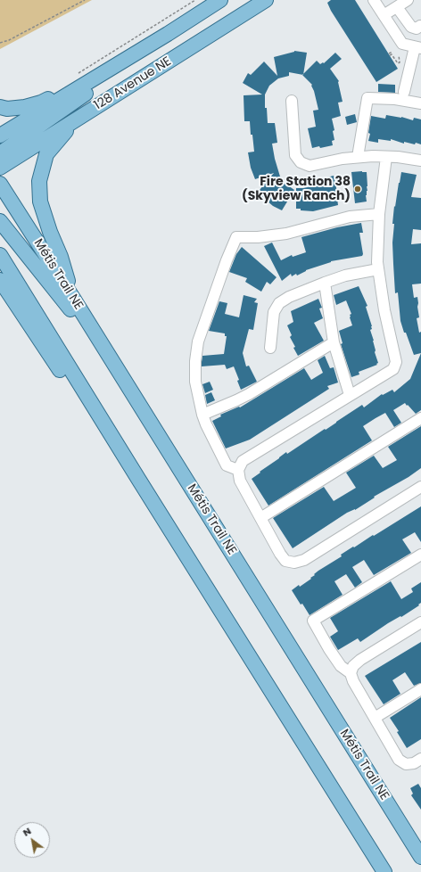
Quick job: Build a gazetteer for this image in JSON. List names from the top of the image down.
{
  "streets": {
    "main road": ["128 Avenue NE", "Métis Trail NE"]
  },
  "places": ["Fire Station 38 (Skyview Ranch)"],
  "north": "top left"
}
